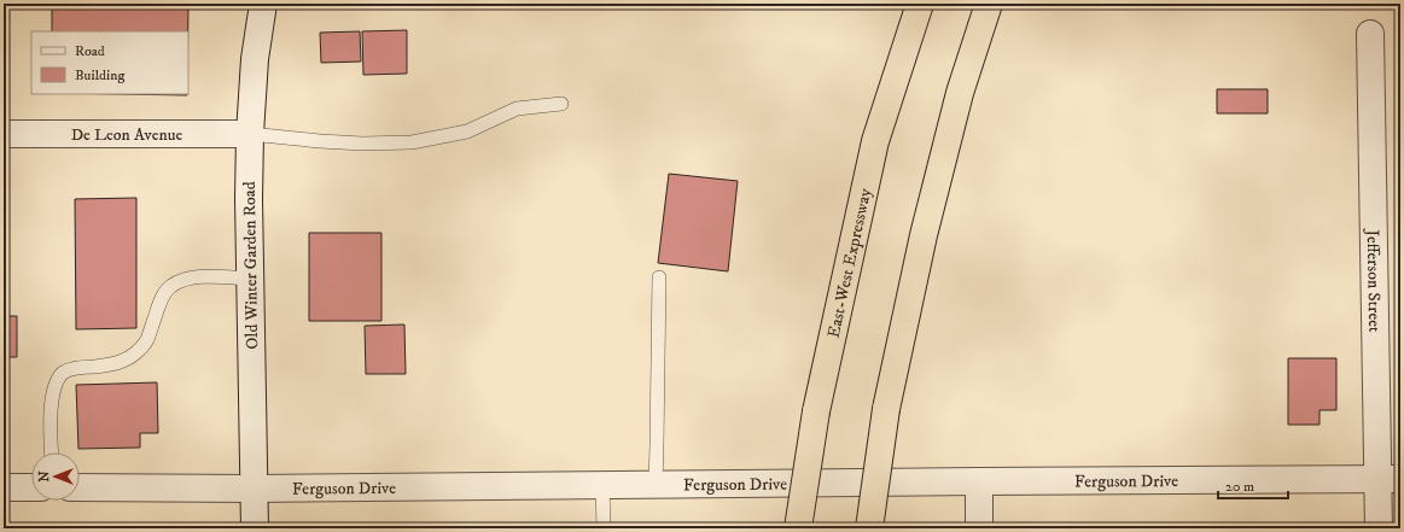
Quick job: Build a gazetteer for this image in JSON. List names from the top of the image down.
{
  "streets": {
    "highway": ["East-West Expressway"],
    "street": [
      "De Leon Avenue",
      "Old Winter Garden Road",
      "Jefferson Street",
      "Ferguson Drive"
    ]
  },
  "crossings": [
    ["De Leon Avenue", "Old Winter Garden Road"],
    ["Old Winter Garden Road", "Ferguson Drive"],
    ["Jefferson Street", "Ferguson Drive"]
  ],
  "legend": ["Road", "Building"],
  "scale_bar": "20 m",
  "north": "left"
}
